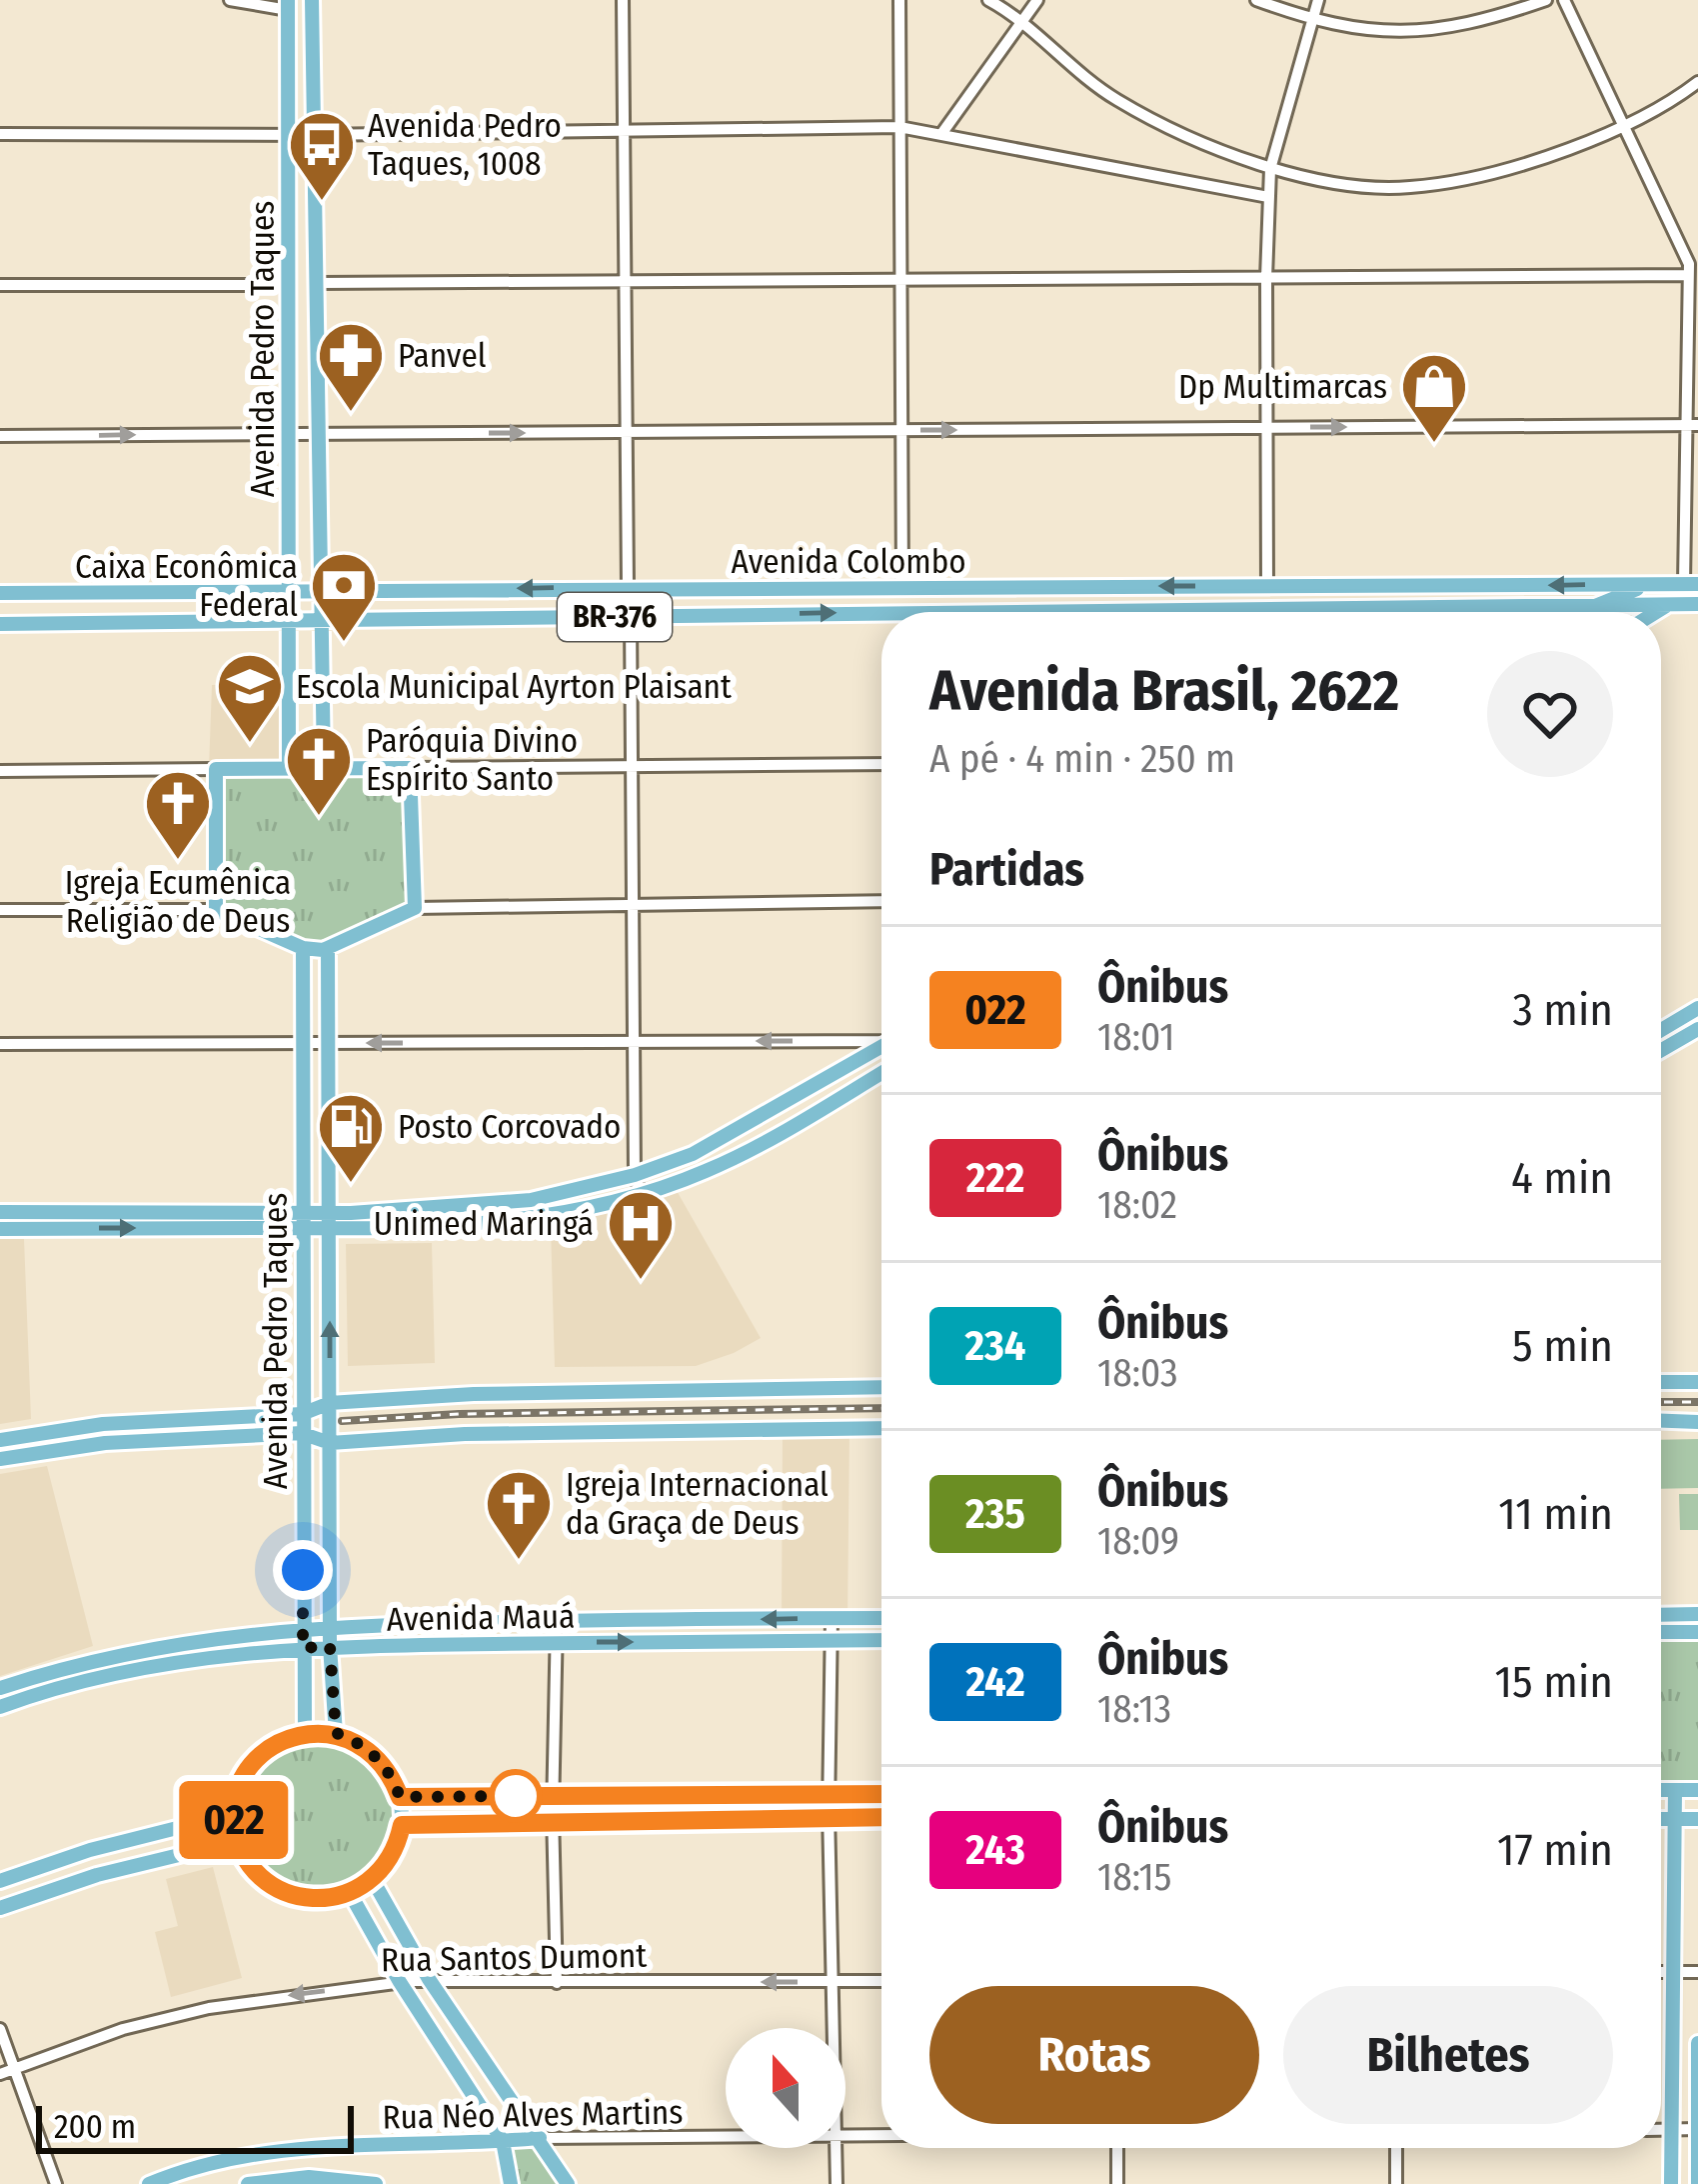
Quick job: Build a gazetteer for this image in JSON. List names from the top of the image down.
{
  "streets": {
    "main road": [
      "Avenida Pedro Taques",
      "Avenida Colombo",
      "BR-376",
      "Avenida Mauá",
      "Rua Néo Alves Martins"
    ],
    "street": ["Rua Santos Dumont"]
  },
  "crossings": [
    ["Avenida Pedro Taques", "Avenida Colombo"],
    ["Avenida Pedro Taques", "Avenida Mauá"]
  ],
  "one_way": ["Rua Santos Dumont"],
  "places": {
    "bus stop": ["Avenida Pedro Taques, 1008"],
    "pharmacy": ["Panvel"],
    "shop": ["Dp Multimarcas"],
    "bank": ["Caixa Econômica Federal"],
    "school or university": ["Escola Municipal Ayrton Plaisant"],
    "church": ["Paróquia Divino Espírito Santo", "Igreja Ecumênica Religião de Deus", "Igreja Internacional da Graça de Deus"],
    "fuel station": ["Posto Corcovado"],
    "hospital": ["Unimed Maringá"]
  },
  "lines": ["bus line 022"],
  "scale_bar": "200 m",
  "north": "top",
  "page": {
    "on_map": "022",
    "heading": [
      ["Avenida Brasil, 2622", "A pé · 4 min · 250 m"],
      "Partidas"
    ],
    "list": [
      {
        "mark": "022",
        "name": "Ônibus",
        "note": "18:01",
        "value": "3 min"
      },
      {
        "mark": "222",
        "name": "Ônibus",
        "note": "18:02",
        "value": "4 min"
      },
      {
        "mark": "234",
        "name": "Ônibus",
        "note": "18:03",
        "value": "5 min"
      },
      {
        "mark": "235",
        "name": "Ônibus",
        "note": "18:09",
        "value": "11 min"
      },
      {
        "mark": "242",
        "name": "Ônibus",
        "note": "18:13",
        "value": "15 min"
      },
      {
        "mark": "243",
        "name": "Ônibus",
        "note": "18:15",
        "value": "17 min"
      }
    ],
    "buttons": ["Rotas", "Bilhetes"],
    "scale": "200 m"
  }
}
